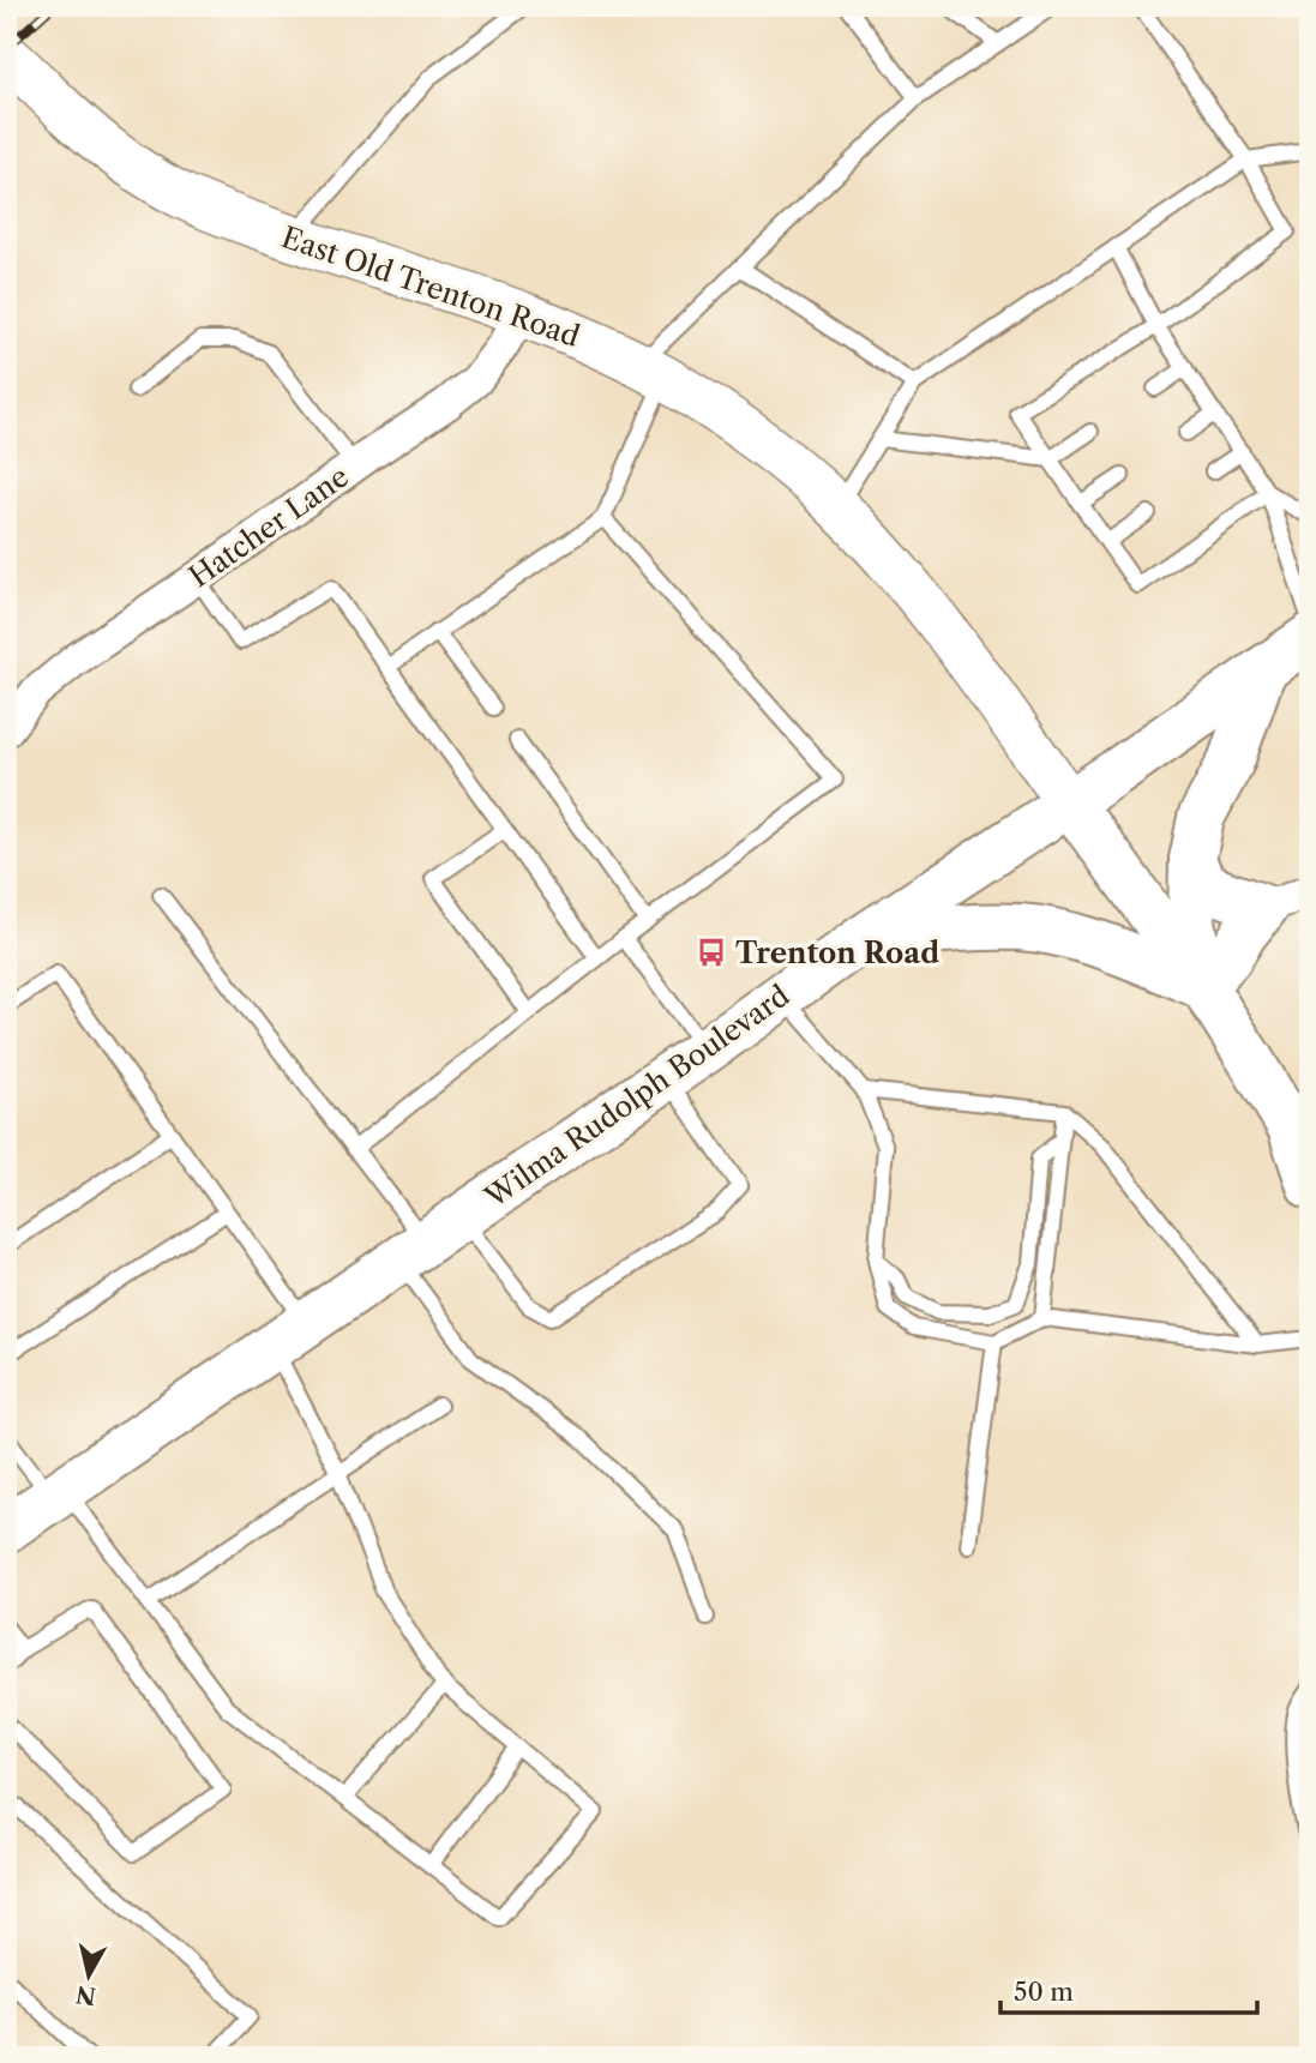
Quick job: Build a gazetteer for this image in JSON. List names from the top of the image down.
{
  "streets": {
    "main road": ["Wilma Rudolph Boulevard"],
    "street": ["East Old Trenton Road", "Hatcher Lane"]
  },
  "crossings": [
    ["East Old Trenton Road", "Hatcher Lane"],
    ["East Old Trenton Road", "Wilma Rudolph Boulevard"]
  ],
  "places": {
    "bus stop": ["Trenton Road"]
  },
  "scale_bar": "50 m",
  "north": "bottom"
}
